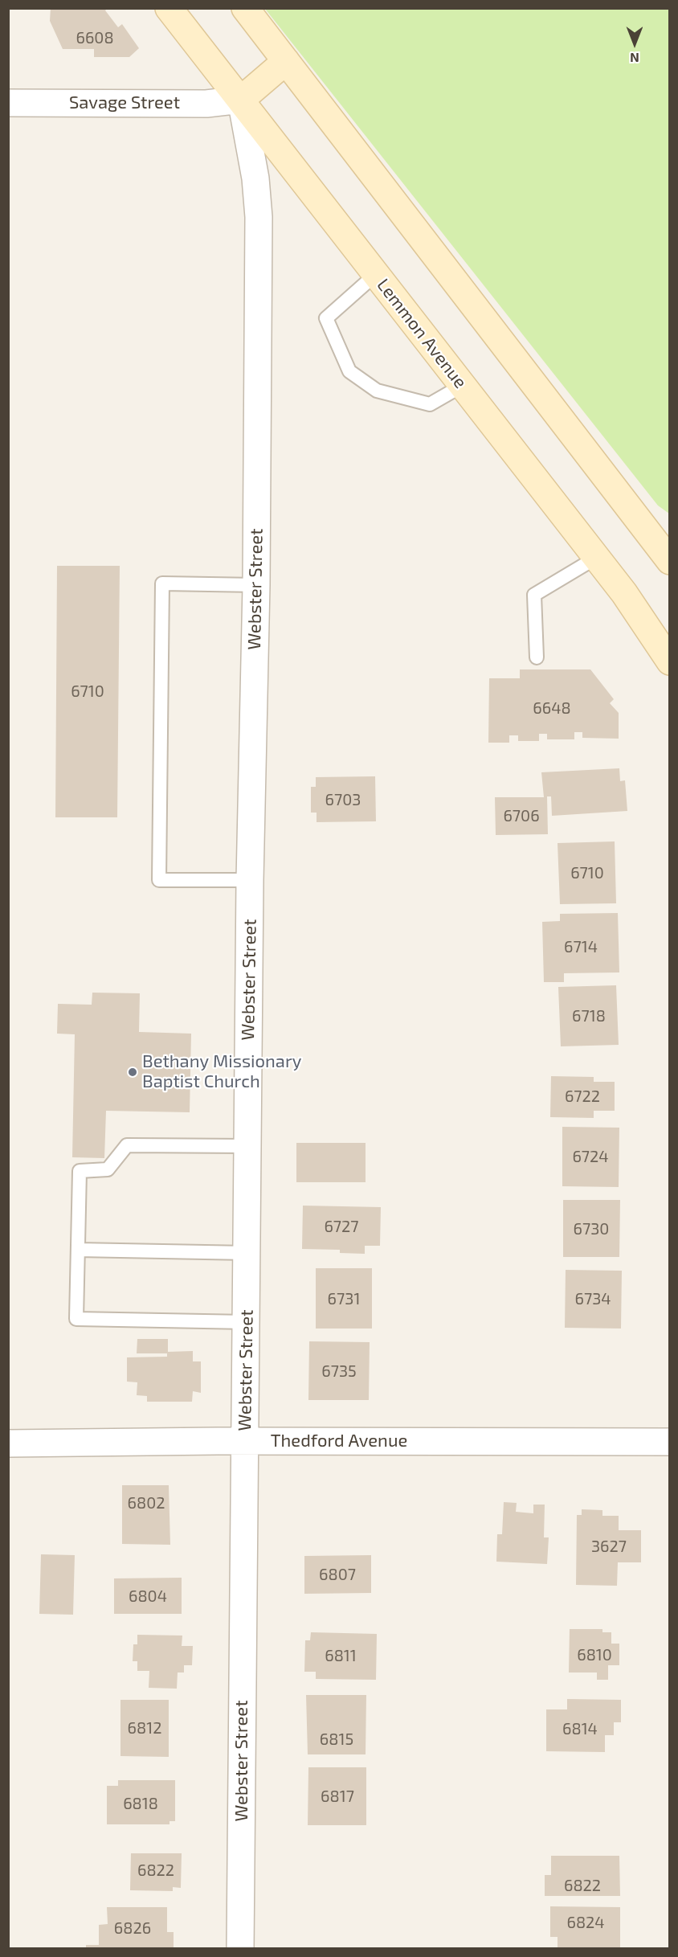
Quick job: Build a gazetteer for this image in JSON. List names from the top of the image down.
{
  "streets": {
    "main road": ["Lemmon Avenue"],
    "street": ["Savage Street", "Webster Street", "Thedford Avenue"]
  },
  "crossings": [
    ["Savage Street", "Lemmon Avenue"],
    ["Savage Street", "Webster Street"],
    ["Lemmon Avenue", "Webster Street"],
    ["Webster Street", "Thedford Avenue"]
  ],
  "places": ["Bethany Missionary Baptist Church"],
  "house_numbers": [
    "6608",
    "6710",
    "6648",
    "6703",
    "6706",
    "6710",
    "6714",
    "6718",
    "6722",
    "6724",
    "6727",
    "6730",
    "6731",
    "6734",
    "6735",
    "6802",
    "3627",
    "6807",
    "6804",
    "6810",
    "6811",
    "6812",
    "6814",
    "6815",
    "6817",
    "6818",
    "6822",
    "6822",
    "6824",
    "6826"
  ],
  "north": "bottom"
}
